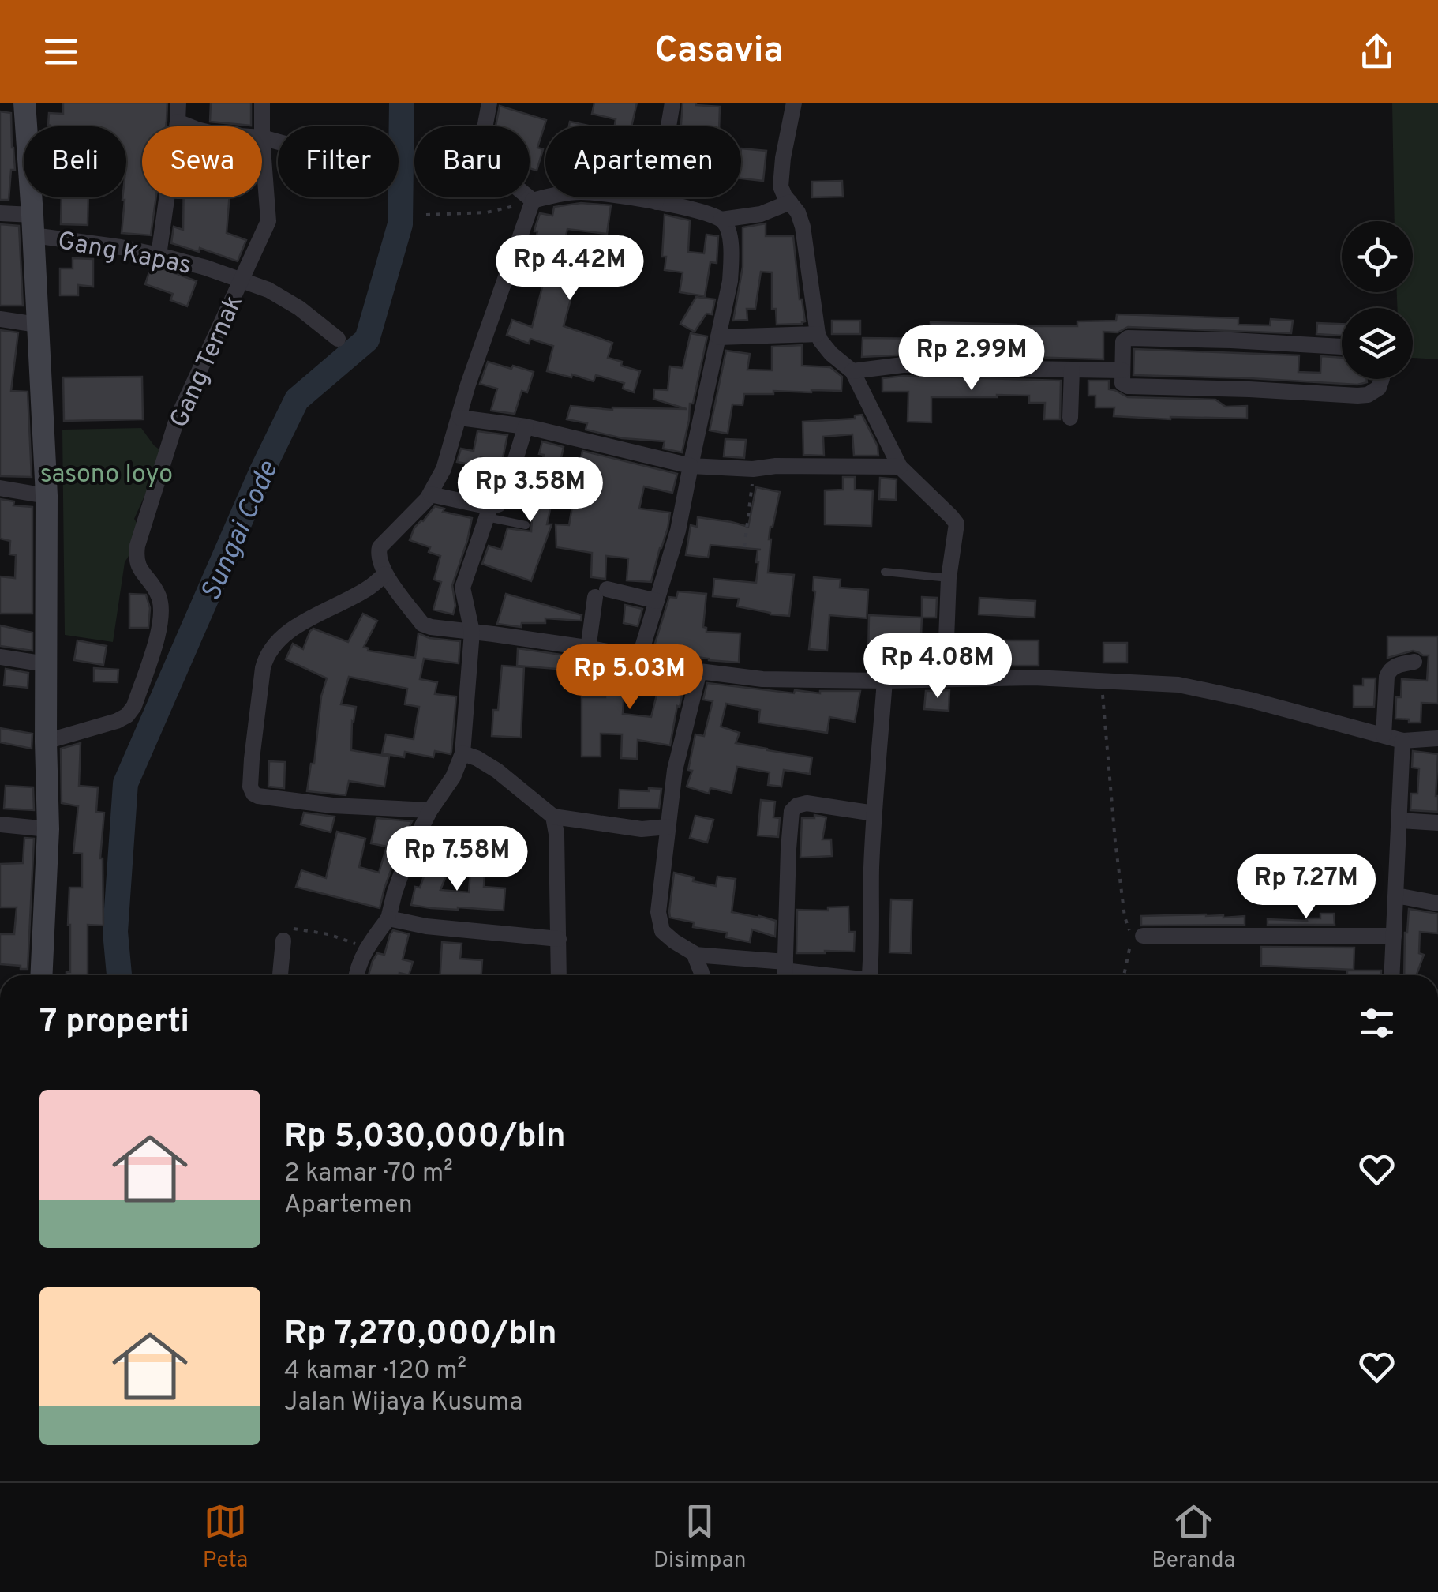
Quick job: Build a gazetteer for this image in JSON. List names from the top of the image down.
{
  "streets": {
    "street": ["Gang Kapas", "Gang Ternak"]
  },
  "crossings": [
    ["Gang Kapas", "Gang Ternak"]
  ],
  "water": ["Sungai Code"],
  "parks": ["sasono loyo"],
  "page": {
    "header": "Casavia",
    "chip": [
      "Beli",
      "Sewa",
      "Filter",
      "Baru",
      "Apartemen"
    ],
    "price": [
      "Rp 4.42M",
      "Rp 2.99M",
      "Rp 3.58M",
      "Rp 4.08M",
      "Rp 5.03M",
      "Rp 7.58M",
      "Rp 7.27M"
    ],
    "heading": "7 properti",
    "list": [
      {
        "name": "Rp 5,030,000/bln",
        "note": "2 kamar · 70 m² · Apartemen"
      },
      {
        "name": "Rp 7,270,000/bln",
        "note": "4 kamar · 120 m² · Jalan Wijaya Kusuma"
      }
    ],
    "tabs": ["Peta", "Disimpan", "Beranda"]
  }
}
